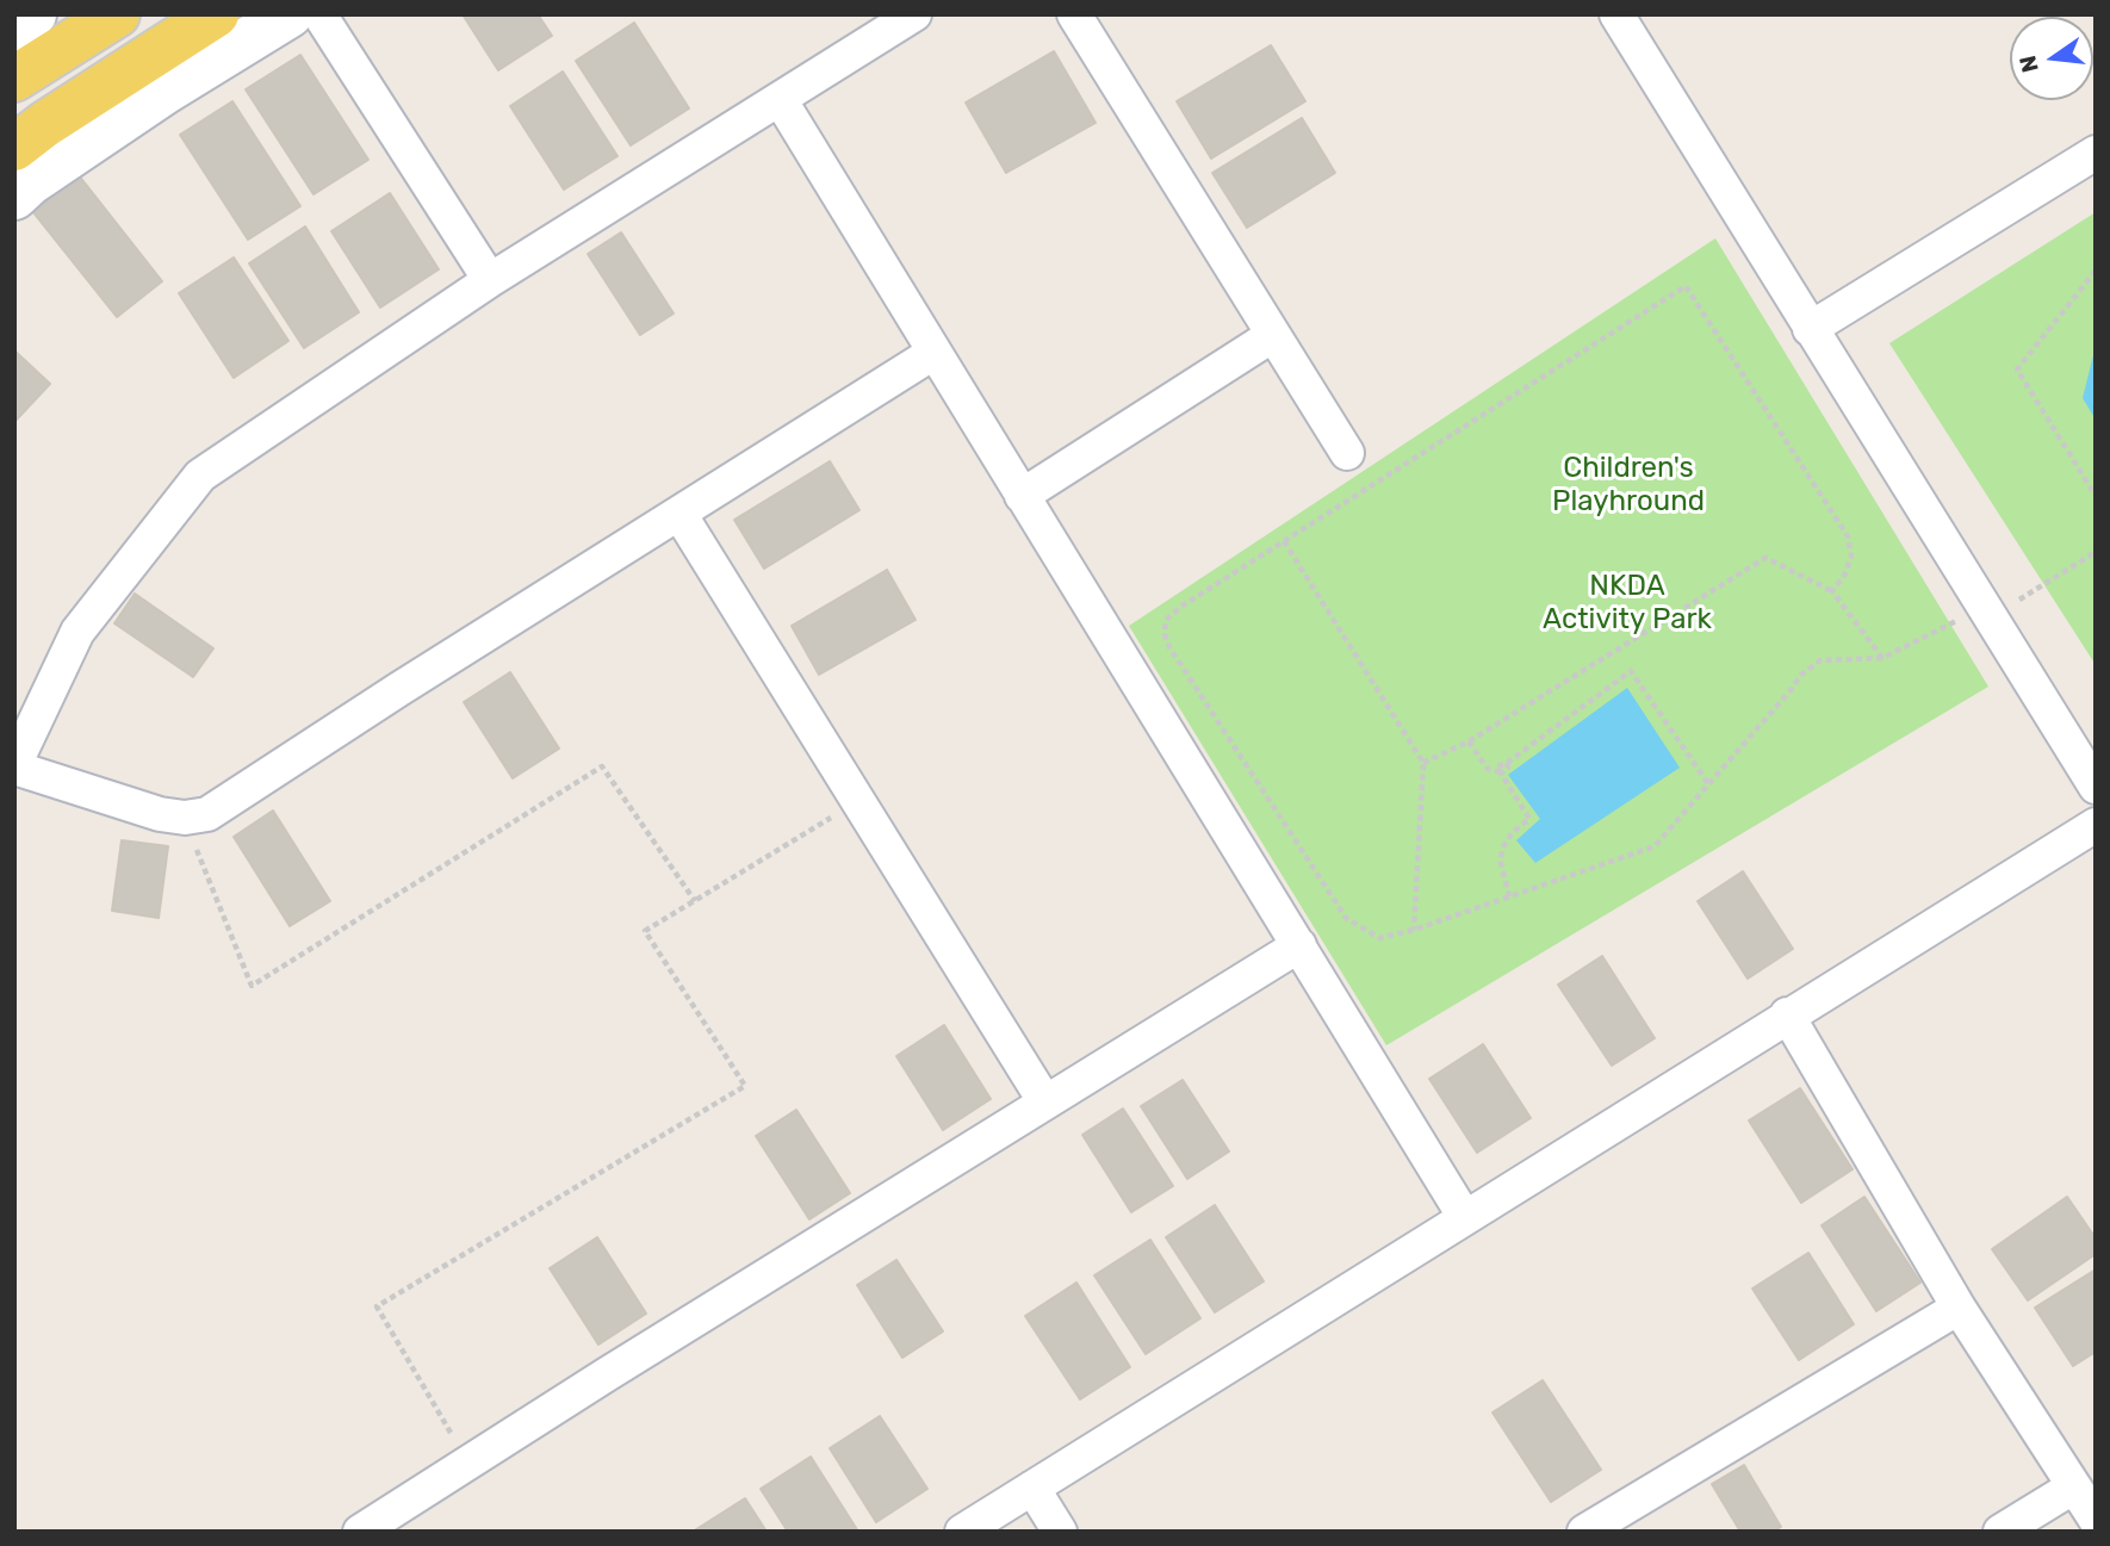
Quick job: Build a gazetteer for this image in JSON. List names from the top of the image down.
{
  "parks": ["Children's Playhround", "NKDA Activity Park"],
  "north": "left"
}
